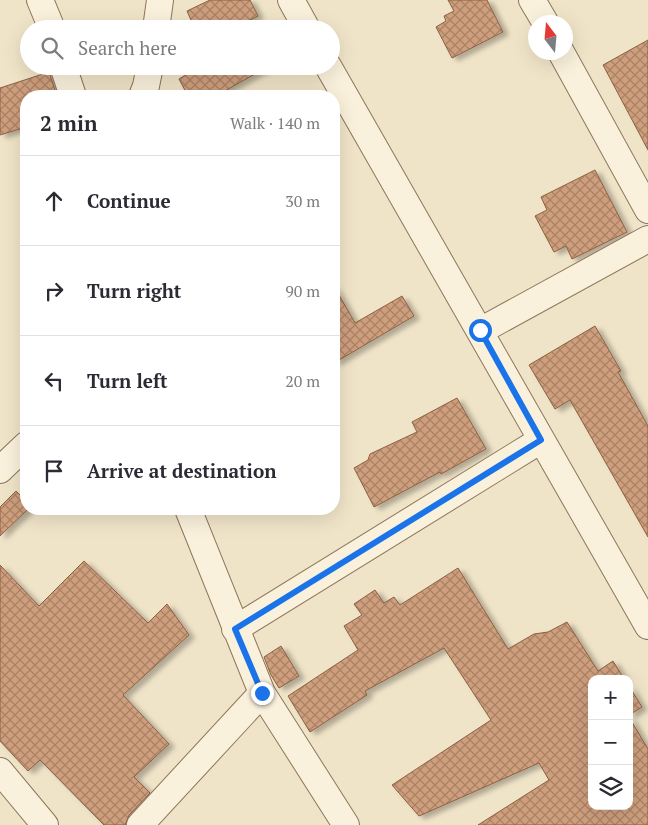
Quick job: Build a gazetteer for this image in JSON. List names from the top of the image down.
{
  "north": "top",
  "page": {
    "search": "Search here",
    "heading": ["2 min", "Walk · 140 m"],
    "list": [
      ["Continue", "30 m"],
      ["Turn right", "90 m"],
      ["Turn left", "20 m"],
      "Arrive at destination"
    ],
    "map_buttons": ["+", "−"]
  }
}
